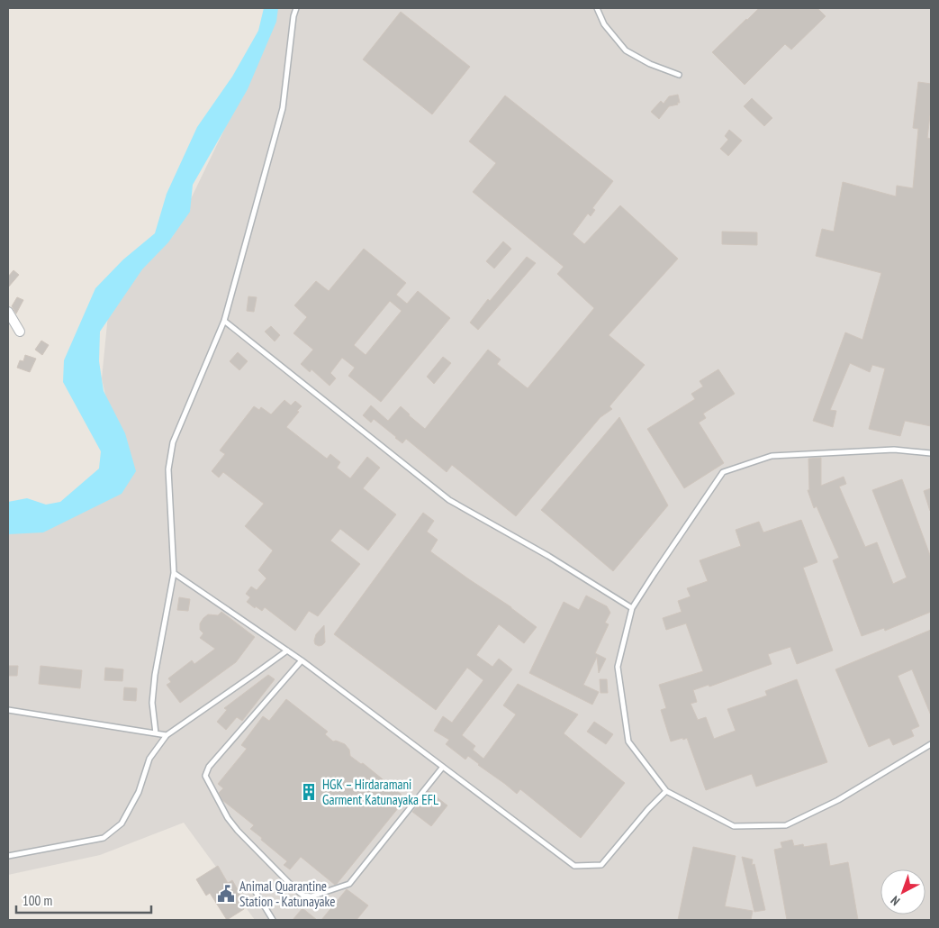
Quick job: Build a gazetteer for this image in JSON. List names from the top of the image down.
{
  "places": {
    "building": ["HGK – Hirdaramani Garment Katunayaka EFL"],
    "public building": ["Animal Quarantine Station - Katunayake"]
  },
  "scale_bar": "100 m",
  "north": "bottom left"
}
